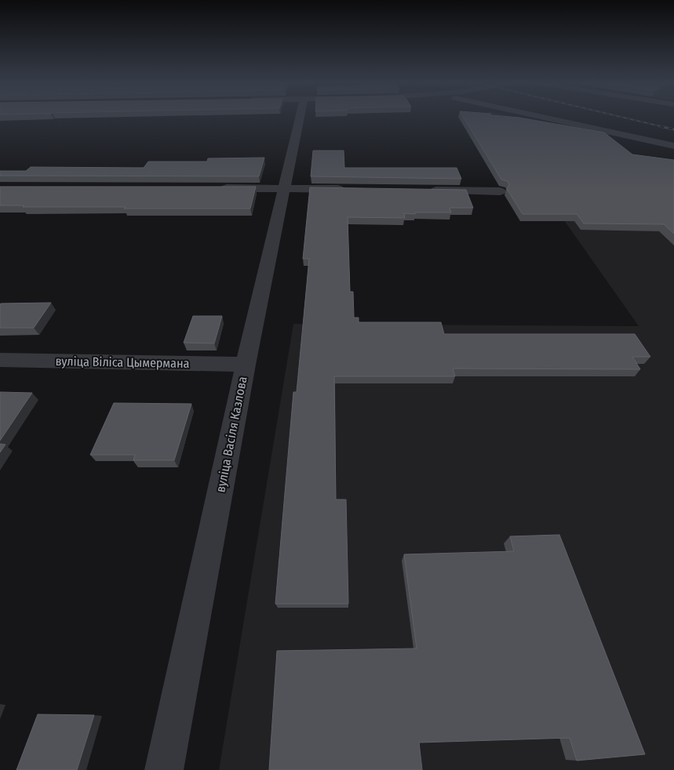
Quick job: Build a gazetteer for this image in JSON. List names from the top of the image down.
{
  "streets": {
    "street": ["вуліца Віліса Цымермана", "вуліца Васіля Казлова"]
  },
  "crossings": [
    ["вуліца Віліса Цымермана", "вуліца Васіля Казлова"]
  ]
}
